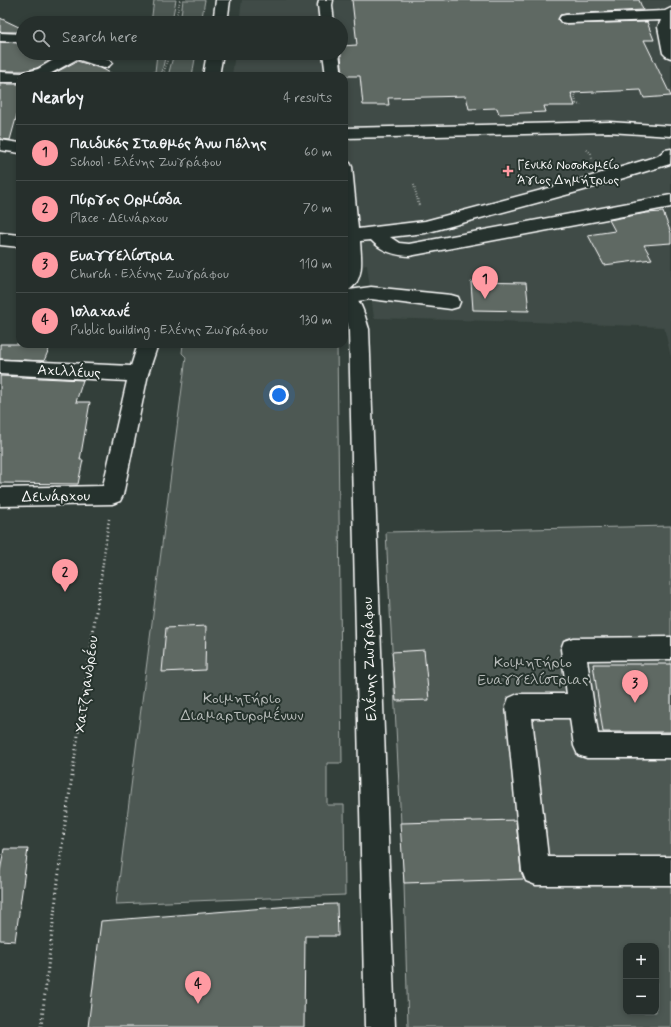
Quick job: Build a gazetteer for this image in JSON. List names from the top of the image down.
{
  "streets": {
    "main road": ["Αχιλλέως", "Δεινάρχου", "Ελένης Ζωγράφου"],
    "path": ["Χατζηανδρέου"]
  },
  "crossings": [
    ["Δεινάρχου", "Χατζηανδρέου"]
  ],
  "parks": ["Κοιμητήριο Ευαγγελίστριας", "Κοιμητήριο Διαμαρτυρομένων"],
  "places": {
    "health": ["Γενικό Νοσοκομείο Άγιος Δημήτριος"]
  },
  "page": {
    "search": "Search here",
    "heading": ["Nearby", "4 results"],
    "list": [
      {
        "mark": "1",
        "name": "Παιδικός Σταθμός Άνω Πόλης",
        "note": "School · Ελένης Ζωγράφου",
        "value": "60 m"
      },
      {
        "mark": "2",
        "name": "Πύργος Ορμίσδα",
        "note": "Place · Δεινάρχου",
        "value": "70 m"
      },
      {
        "mark": "3",
        "name": "Ευαγγελίστρια",
        "note": "Church · Ελένης Ζωγράφου",
        "value": "110 m"
      },
      {
        "mark": "4",
        "name": "Ισλαχανέ",
        "note": "Public building · Ελένης Ζωγράφου",
        "value": "130 m"
      }
    ],
    "pins": [
      "1",
      "2",
      "3",
      "4"
    ],
    "map_buttons": ["+", "−"]
  }
}
